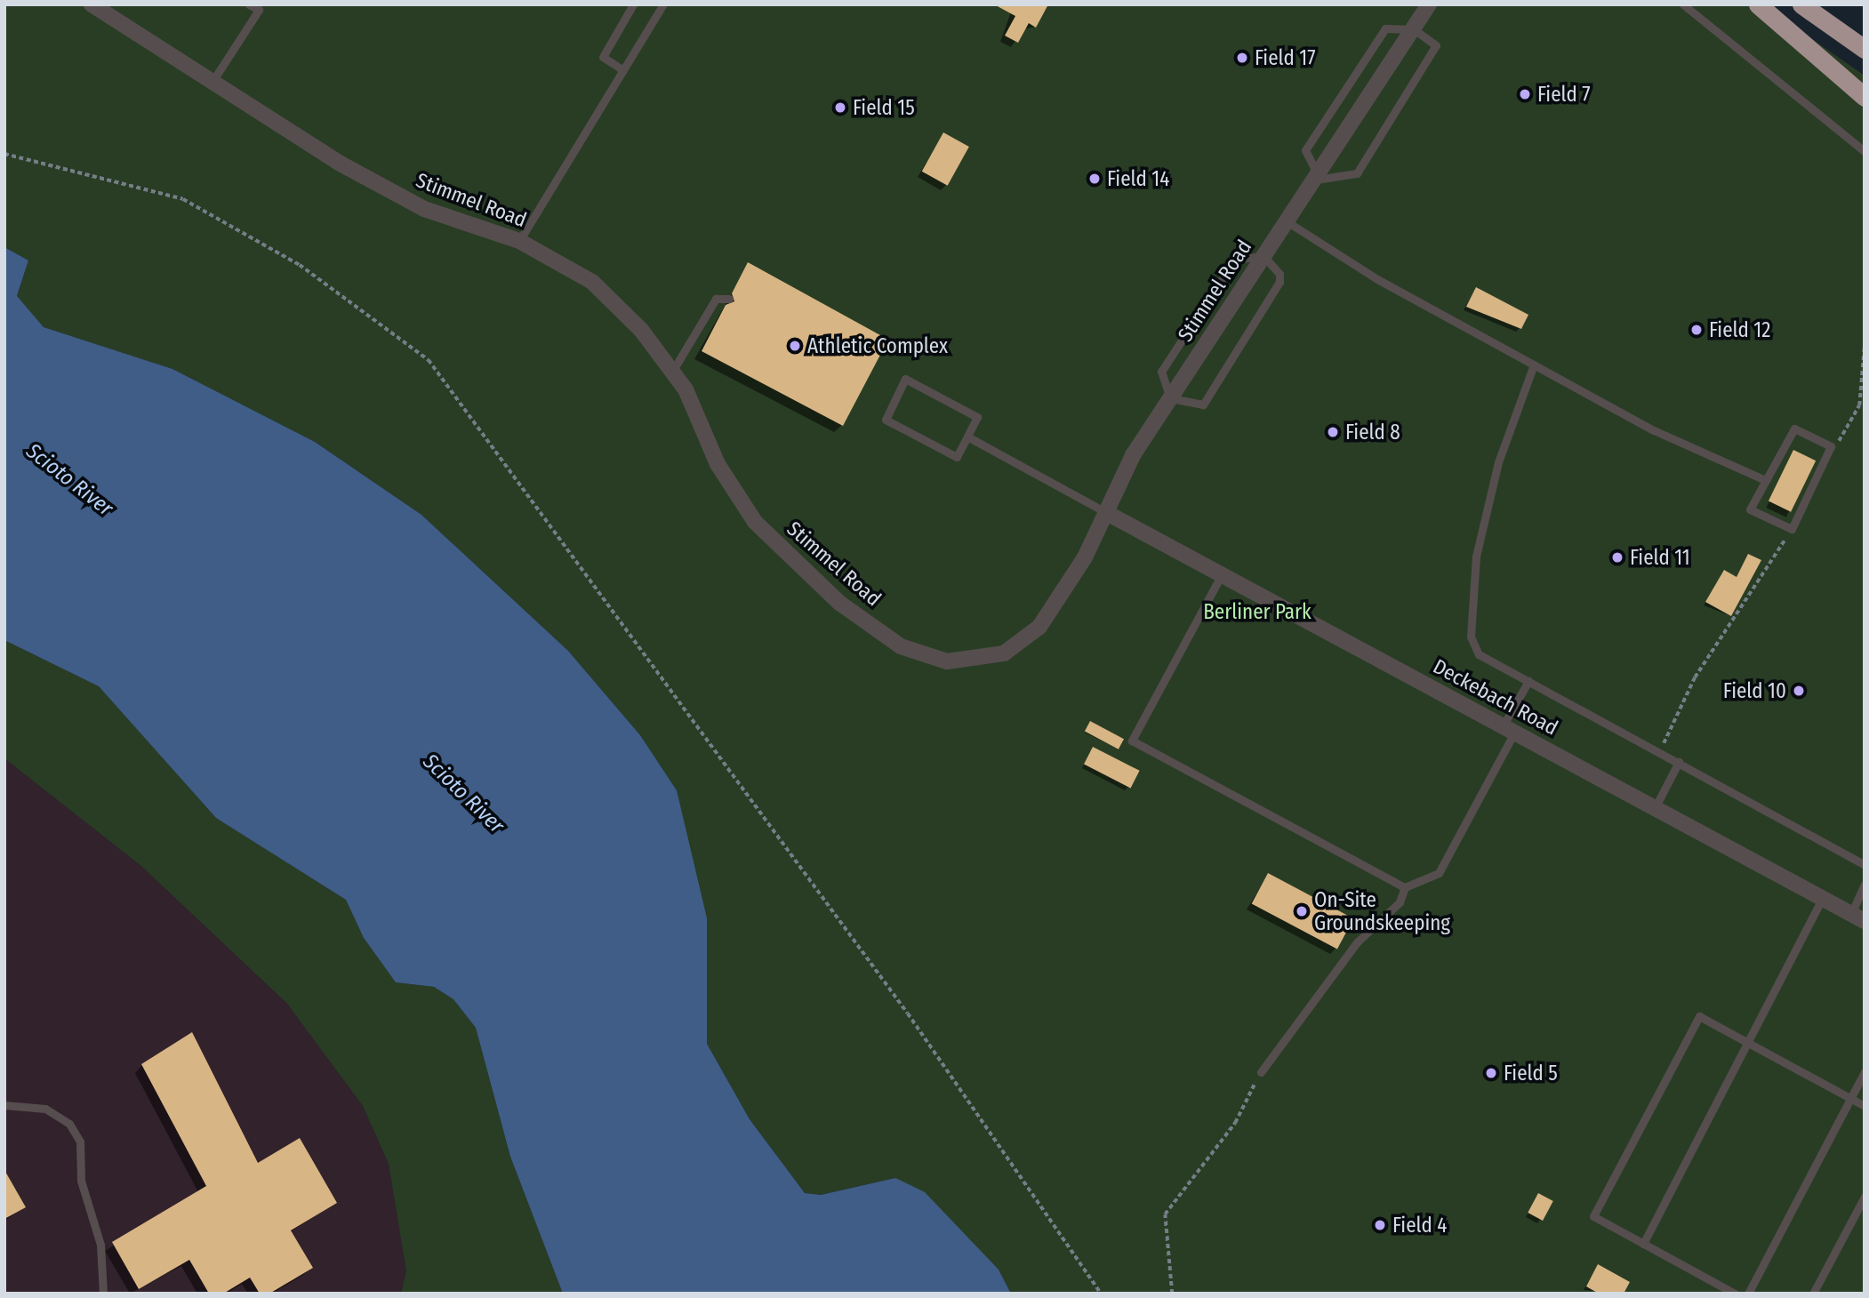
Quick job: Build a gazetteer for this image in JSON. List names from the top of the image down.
{
  "streets": {
    "street": ["Stimmel Road", "Deckebach Road"]
  },
  "crossings": [
    ["Stimmel Road", "Deckebach Road"]
  ],
  "water": ["Scioto River"],
  "parks": ["Berliner Park"],
  "places": [
    "Field 17",
    "Field 7",
    "Field 15",
    "Field 14",
    "Field 12",
    "Athletic Complex",
    "Field 8",
    "Field 11",
    "Field 10",
    "On-Site Groundskeeping",
    "Field 5",
    "Field 4"
  ]
}
